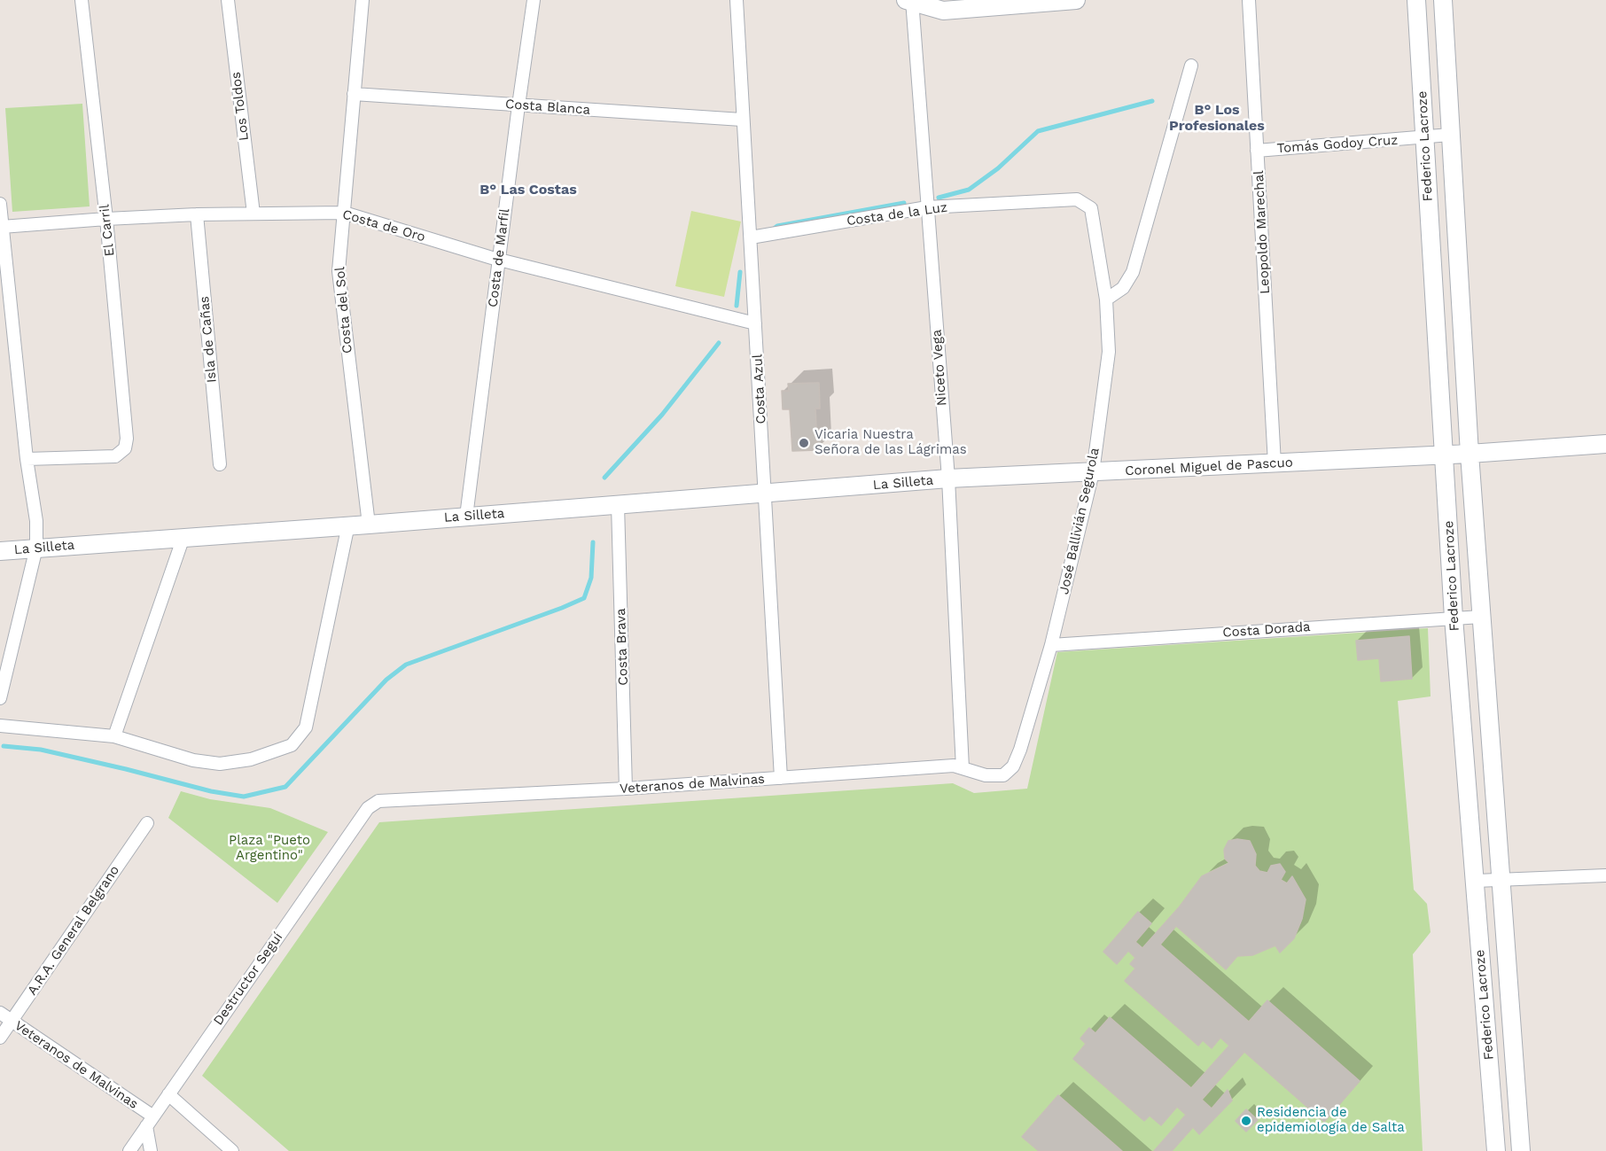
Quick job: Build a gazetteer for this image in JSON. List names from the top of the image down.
{
  "streets": {
    "main road": ["Federico Lacroze", "Coronel Miguel de Pascuo", "La Silleta"],
    "street": [
      "Los Toldos",
      "Costa Blanca",
      "Tomás Godoy Cruz",
      "Costa de la Luz",
      "Costa de Oro",
      "El Carril",
      "Leopoldo Marechal",
      "Costa de Marfil",
      "Costa del Sol",
      "Isla de Cañas",
      "Niceto Vega",
      "Costa Azul",
      "José Ballivián Segurola",
      "Costa Dorada",
      "Costa Brava",
      "Veteranos de Malvinas",
      "A.R.A. General Belgrano",
      "Destructor Seguí"
    ]
  },
  "crossings": [
    ["Los Toldos", "Costa de Oro"],
    ["Costa Blanca", "Costa de Marfil"],
    ["Costa Blanca", "Costa del Sol"],
    ["Costa Blanca", "Costa Azul"],
    ["Tomás Godoy Cruz", "Federico Lacroze"],
    ["Tomás Godoy Cruz", "Leopoldo Marechal"],
    ["Federico Lacroze", "Coronel Miguel de Pascuo"],
    ["Federico Lacroze", "Costa Dorada"],
    ["Costa de la Luz", "Niceto Vega"],
    ["Costa de la Luz", "Costa Azul"],
    ["Costa de la Luz", "José Ballivián Segurola"],
    ["Costa de Oro", "El Carril"],
    ["Costa de Oro", "Costa de Marfil"],
    ["Costa de Oro", "Costa del Sol"],
    ["Costa de Oro", "Isla de Cañas"],
    ["Costa de Oro", "Costa Azul"],
    ["Leopoldo Marechal", "Coronel Miguel de Pascuo"],
    ["Costa de Marfil", "La Silleta"],
    ["Costa del Sol", "La Silleta"],
    ["Niceto Vega", "Coronel Miguel de Pascuo"],
    ["Niceto Vega", "La Silleta"],
    ["Niceto Vega", "Veteranos de Malvinas"],
    ["Costa Azul", "La Silleta"],
    ["Costa Azul", "Veteranos de Malvinas"],
    ["Coronel Miguel de Pascuo", "La Silleta"],
    ["Coronel Miguel de Pascuo", "José Ballivián Segurola"],
    ["La Silleta", "Costa Brava"],
    ["José Ballivián Segurola", "Costa Dorada"],
    ["José Ballivián Segurola", "Veteranos de Malvinas"],
    ["Costa Brava", "Veteranos de Malvinas"],
    ["Veteranos de Malvinas", "A.R.A. General Belgrano"],
    ["Veteranos de Malvinas", "Destructor Seguí"]
  ],
  "districts": ["B° Los Profesionales", "B° Las Costas"],
  "parks": ["Plaza \"Pueto Argentino\""],
  "places": ["Vicaria Nuestra Señora de las Lágrimas", "Residencia de epidemiología de Salta"]
}
